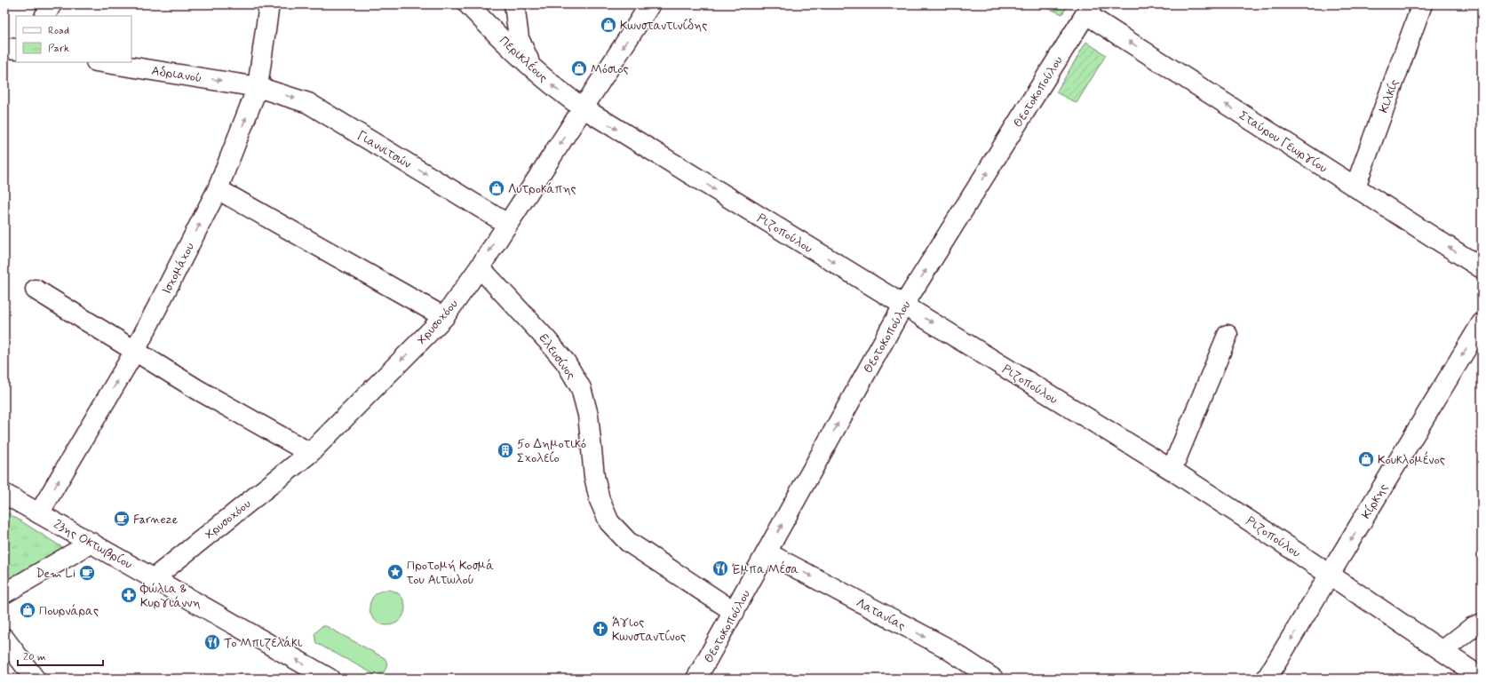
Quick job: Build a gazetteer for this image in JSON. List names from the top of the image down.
{
  "streets": {
    "street": [
      "Περικλέους",
      "Αδριανού",
      "Θεοτοκοπούλου",
      "Κιλκίς",
      "Σταύρου Γεωργίου",
      "Γιαννιτσών",
      "Ριζοπούλου",
      "Ισχομάχου",
      "Χρυσοχόου",
      "Ελευσίνος",
      "Κίρκης",
      "23ης Οκτωβρίου",
      "Λατανίας"
    ]
  },
  "crossings": [
    ["Περικλέους", "Ριζοπούλου"],
    ["Περικλέους", "Χρυσοχόου"],
    ["Αδριανού", "Γιαννιτσών"],
    ["Αδριανού", "Ισχομάχου"],
    ["Θεοτοκοπούλου", "Σταύρου Γεωργίου"],
    ["Θεοτοκοπούλου", "Ριζοπούλου"],
    ["Θεοτοκοπούλου", "Ελευσίνος"],
    ["Θεοτοκοπούλου", "Λατανίας"],
    ["Κιλκίς", "Σταύρου Γεωργίου"],
    ["Γιαννιτσών", "Ισχομάχου"],
    ["Γιαννιτσών", "Χρυσοχόου"],
    ["Ριζοπούλου", "Χρυσοχόου"],
    ["Ριζοπούλου", "Κίρκης"],
    ["Ισχομάχου", "23ης Οκτωβρίου"],
    ["Χρυσοχόου", "Ελευσίνος"],
    ["Χρυσοχόου", "23ης Οκτωβρίου"]
  ],
  "one_way": [
    "Περικλέους",
    "Αδριανού",
    "Θεοτοκοπούλου",
    "Σταύρου Γεωργίου",
    "Ριζοπούλου",
    "Ισχομάχου",
    "Χρυσοχόου",
    "Κίρκης",
    "23ης Οκτωβρίου",
    "Λατανίας"
  ],
  "places": {
    "shop": [
      "Κωνσταντινίδης",
      "Μόσιος",
      "Λυτροκάπης",
      "Κουκλομένος",
      "Πουρνάρας"
    ],
    "building": ["5ο Δημοτικό Σχολείο"],
    "cafe": ["Farneze", "Dem Li"],
    "restaurant": ["Έμπα Μέσα", "Το Μπιζελάκι"],
    "place": ["Προτομή Κοσμά του Αιτωλού"],
    "pharmacy": ["Φώλια & Κυργιάννη"],
    "church": ["Άγιος Κωνσταντίνος"]
  },
  "legend": ["Road", "Park"],
  "scale_bar": "20 m"
}
